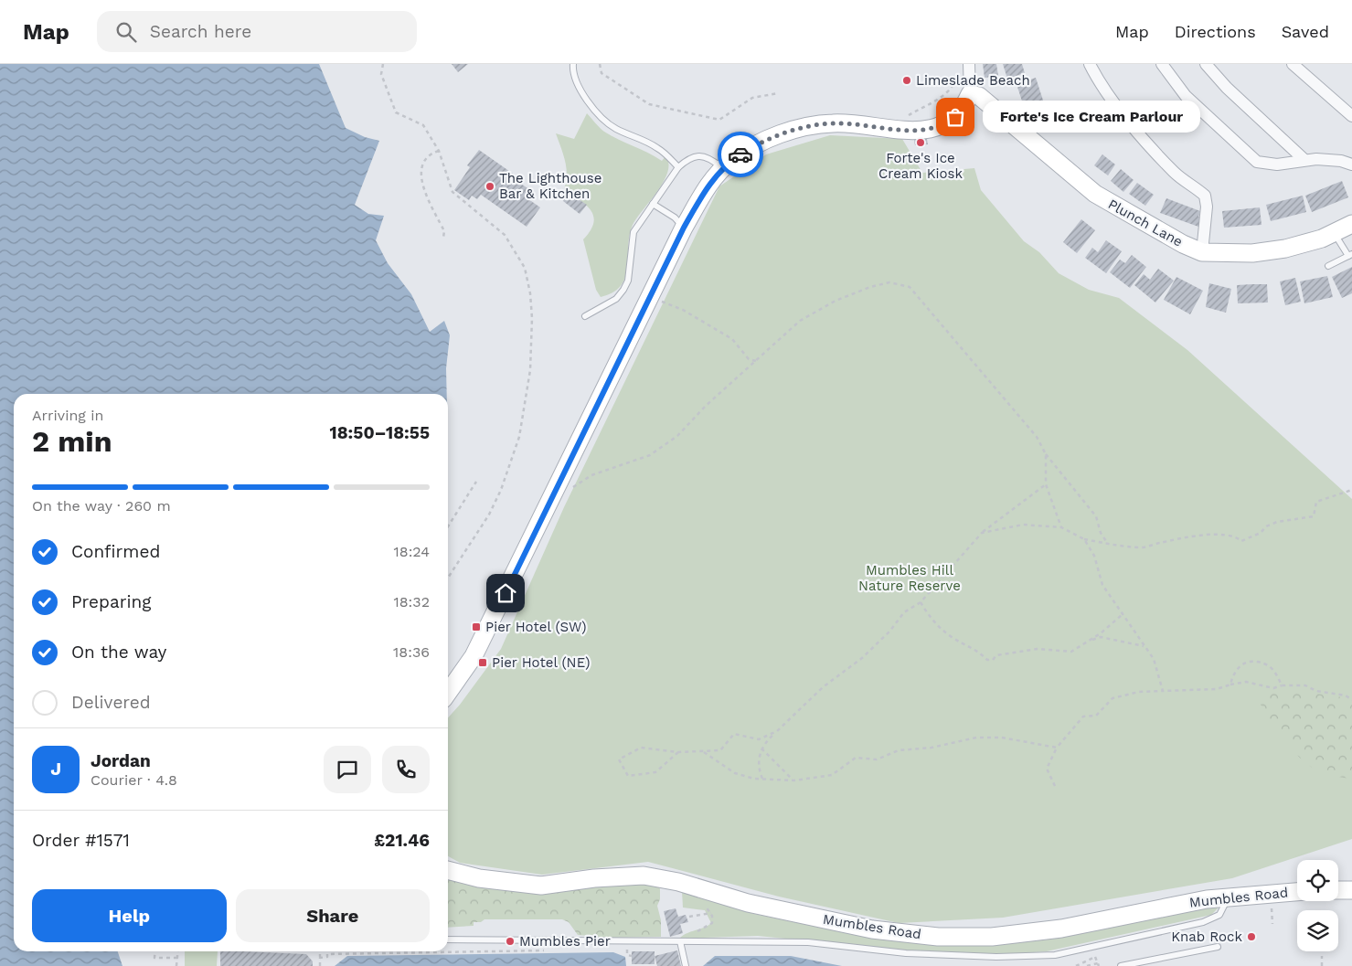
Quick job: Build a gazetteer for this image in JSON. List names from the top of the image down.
{
  "streets": {
    "street": ["Plunch Lane", "Mumbles Road"]
  },
  "parks": ["Mumbles Hill Nature Reserve"],
  "places": {
    "other": [
      "Limeslade Beach",
      "Forte's Ice Cream Parlour",
      "Forte's Ice Cream Kiosk",
      "The Lighthouse Bar & Kitchen",
      "Knab Rock",
      "Mumbles Pier"
    ],
    "transit": ["Pier Hotel (SW)", "Pier Hotel (NE)"]
  },
  "page": {
    "header": "Map",
    "search": "Search here",
    "nav": ["Map", "Directions", "Saved"],
    "bubble": "Forte's Ice Cream Parlour",
    "heading": ["2 min", "Arriving in", "18:50–18:55"],
    "panel": [
      "Jordan",
      "Courier · 4.8",
      "Order #1571",
      "£21.46"
    ],
    "bar": "On the way · 260 m",
    "list": [
      ["Confirmed", "18:24"],
      ["Preparing", "18:32"],
      ["On the way", "18:36"],
      "Delivered"
    ],
    "round": "J",
    "buttons": ["Help", "Share"]
  }
}
